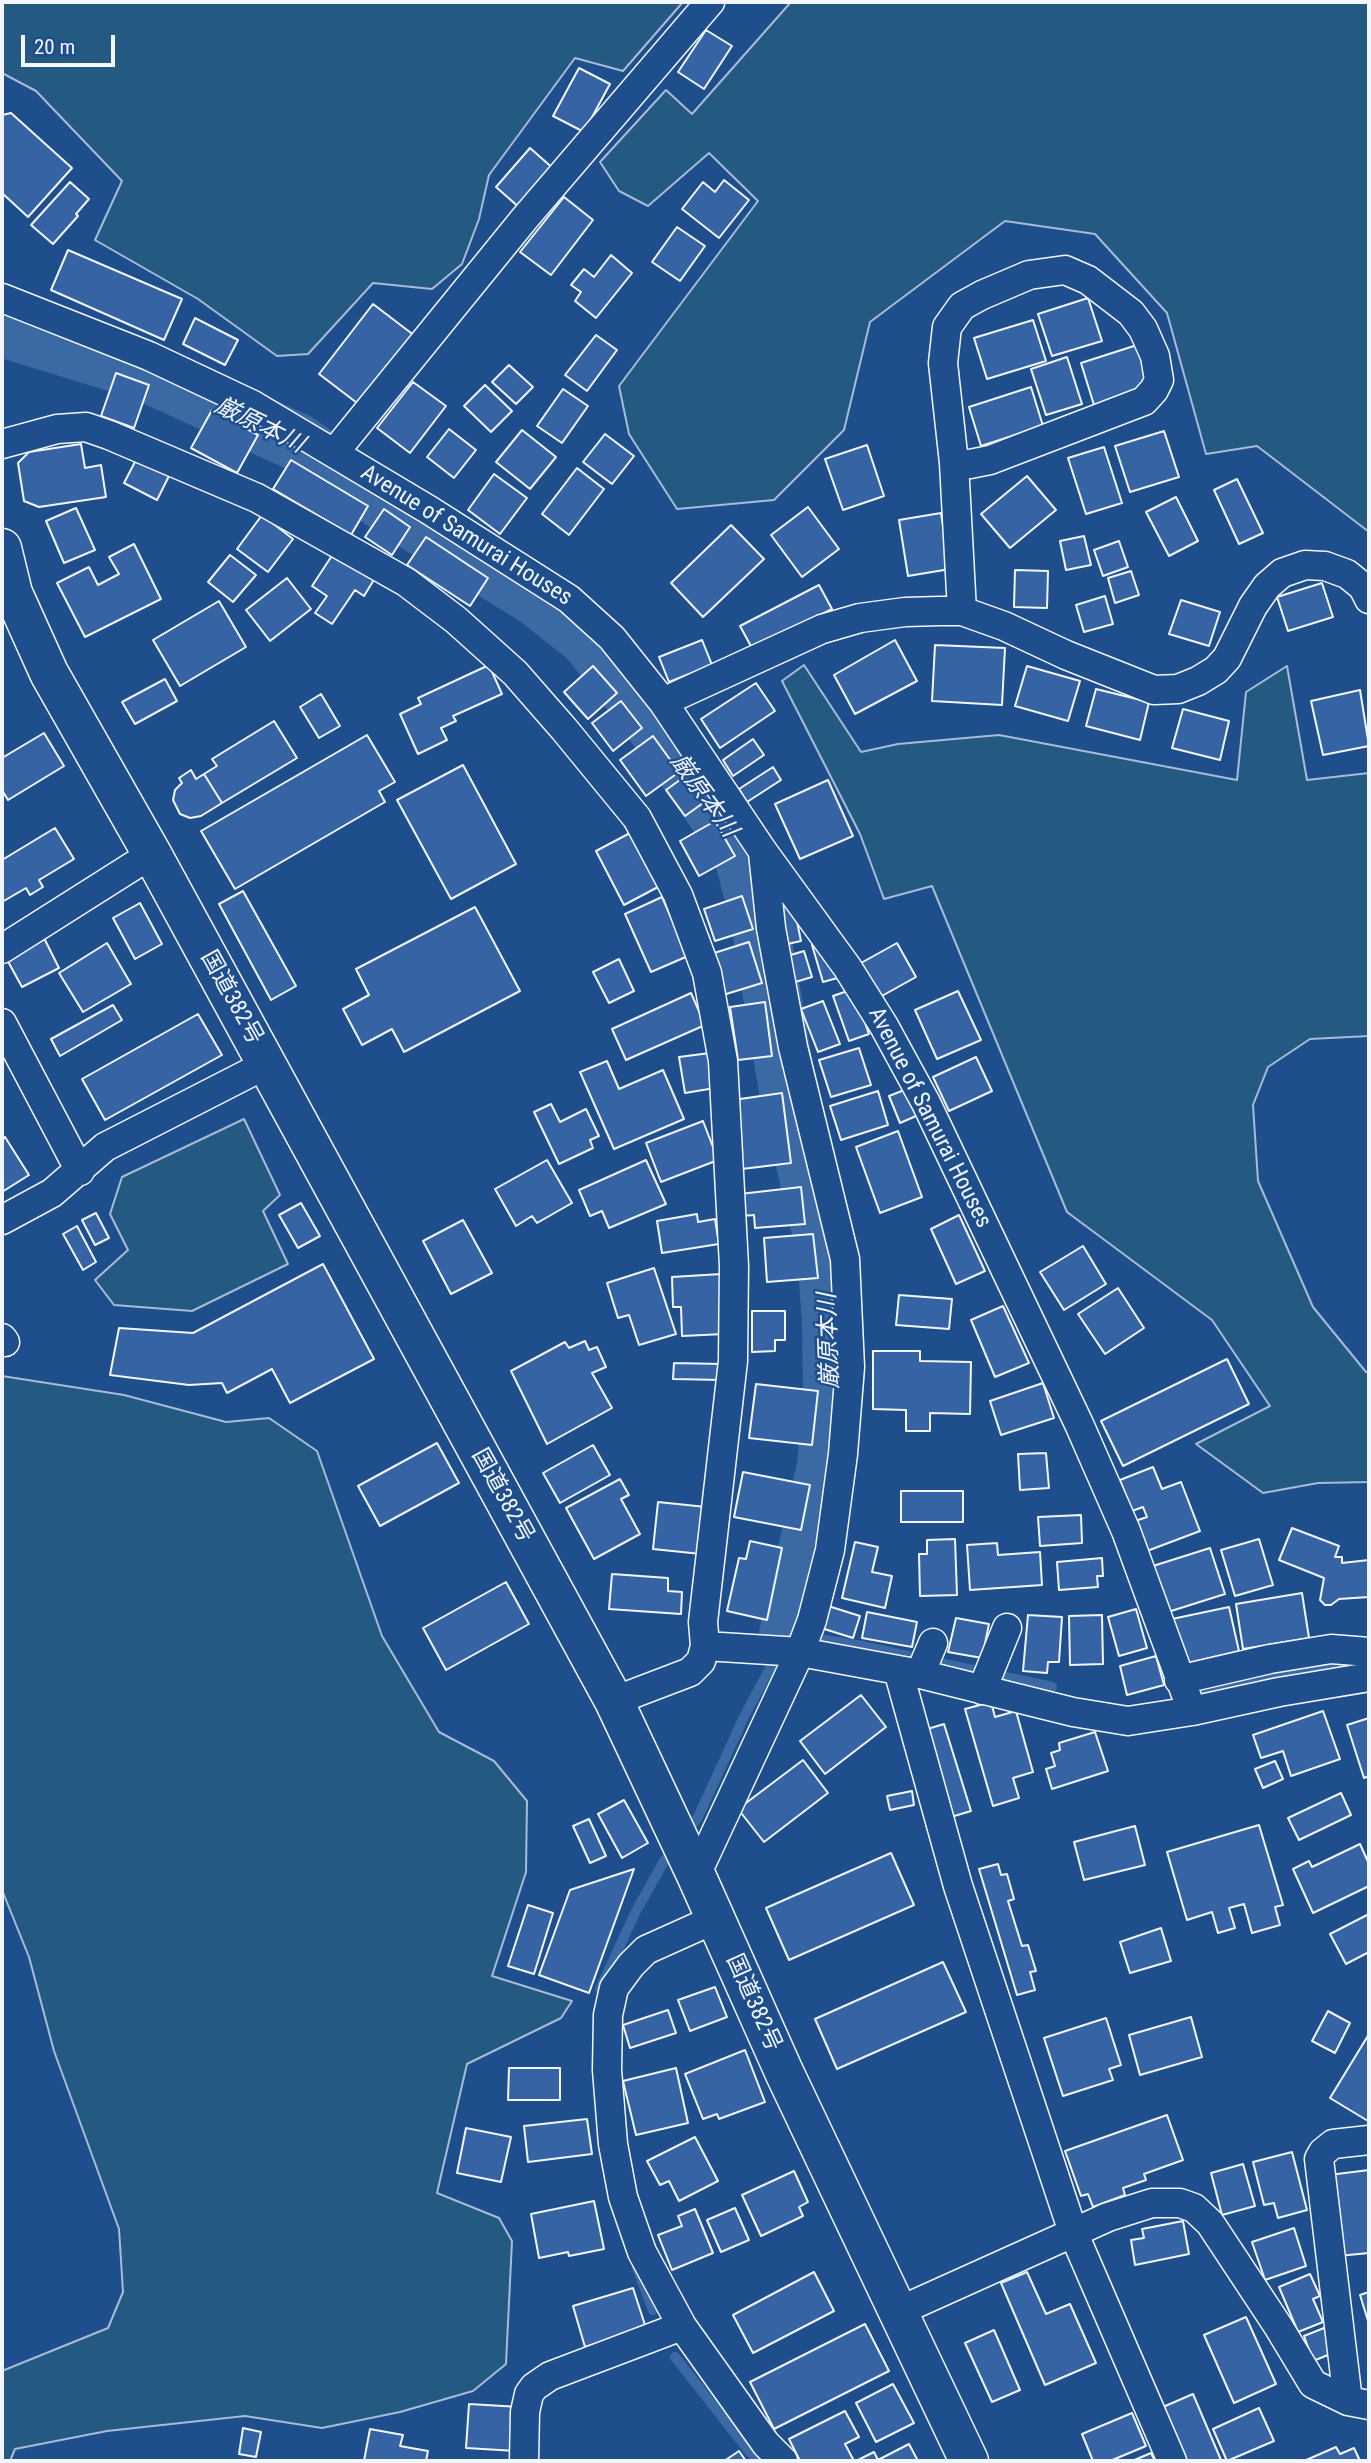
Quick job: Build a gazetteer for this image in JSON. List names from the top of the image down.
{
  "streets": {
    "highway": ["国道382号"],
    "street": ["Avenue of Samurai Houses"]
  },
  "water": ["厳原本川"],
  "scale_bar": "20 m"
}
